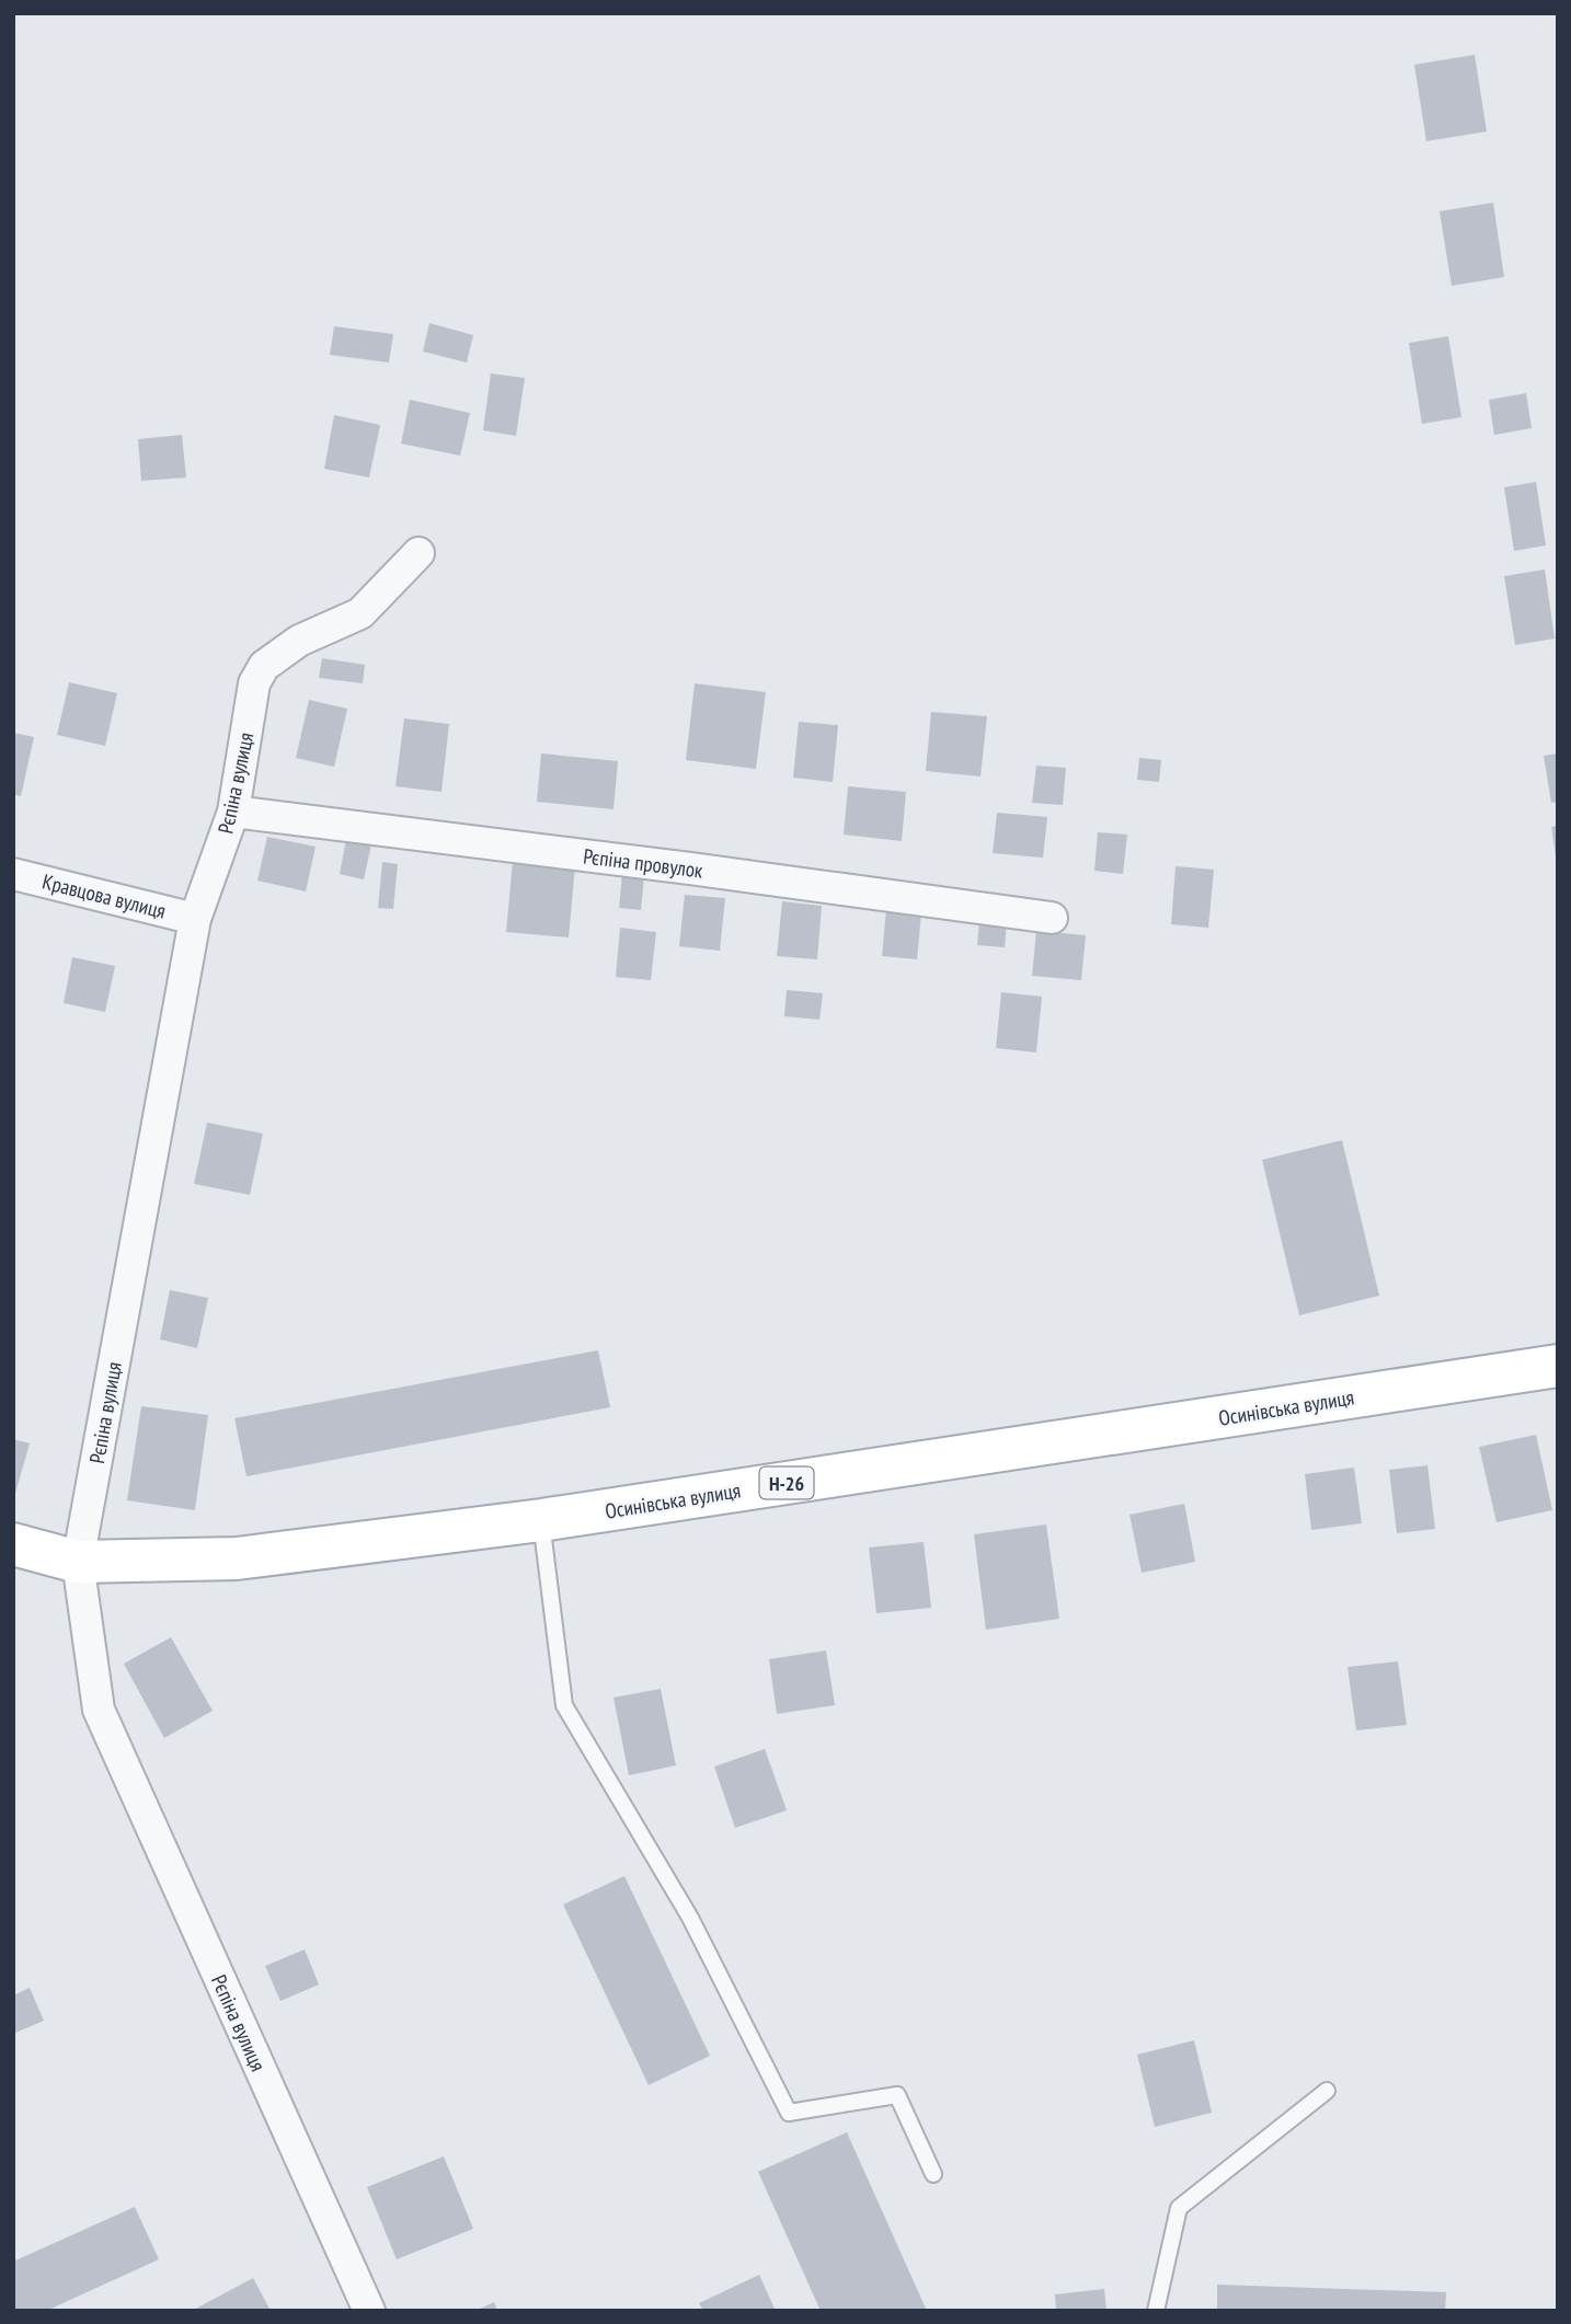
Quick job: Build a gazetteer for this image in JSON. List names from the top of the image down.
{
  "streets": {
    "main road": ["Осинівська вулиця", "Н-26"],
    "street": ["Рєпіна вулиця", "Рєпіна провулок", "Кравцова вулиця"]
  },
  "crossings": [
    ["Рєпіна вулиця", "Рєпіна провулок"],
    ["Рєпіна вулиця", "Кравцова вулиця"],
    ["Рєпіна вулиця", "Осинівська вулиця"]
  ]
}
